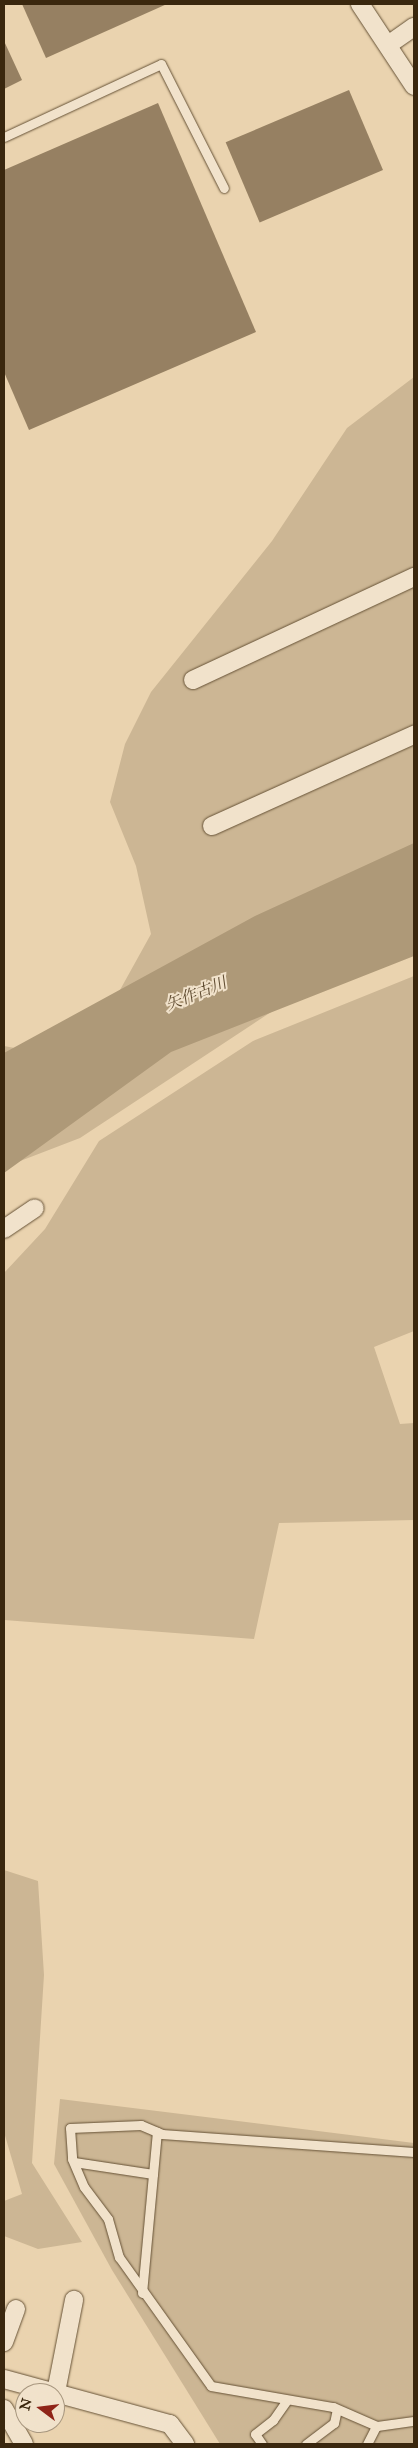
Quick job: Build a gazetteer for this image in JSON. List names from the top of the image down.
{
  "water": ["矢作古川"],
  "north": "left"
}
